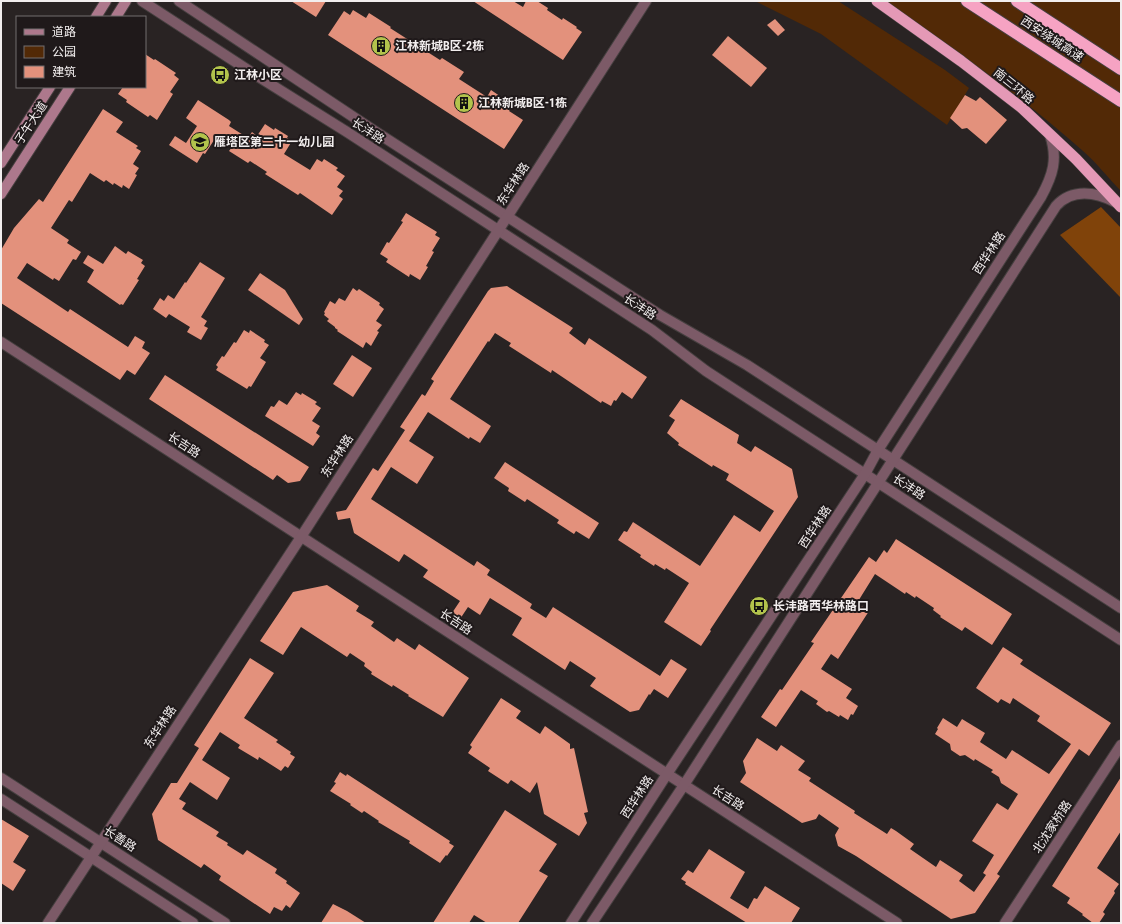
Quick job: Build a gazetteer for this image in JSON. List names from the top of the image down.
{
  "streets": {
    "highway": ["西安绕城高速", "南三环路"],
    "main road": ["子午大道"],
    "street": [
      "长沣路",
      "东华林路",
      "西华林路",
      "长吉路",
      "北沈家桥路",
      "长善路"
    ]
  },
  "crossings": [
    ["南三环路", "西华林路"],
    ["长沣路", "东华林路"],
    ["长沣路", "西华林路"],
    ["东华林路", "长吉路"],
    ["东华林路", "长善路"],
    ["西华林路", "长吉路"]
  ],
  "places": {
    "building": ["江林新城B区-2栋", "江林新城B区-1栋"],
    "bus stop": ["江林小区", "长沣路西华林路口"],
    "school or university": ["雁塔区第二十一幼儿园"]
  },
  "legend": ["道路", "公园", "建筑"]
}
